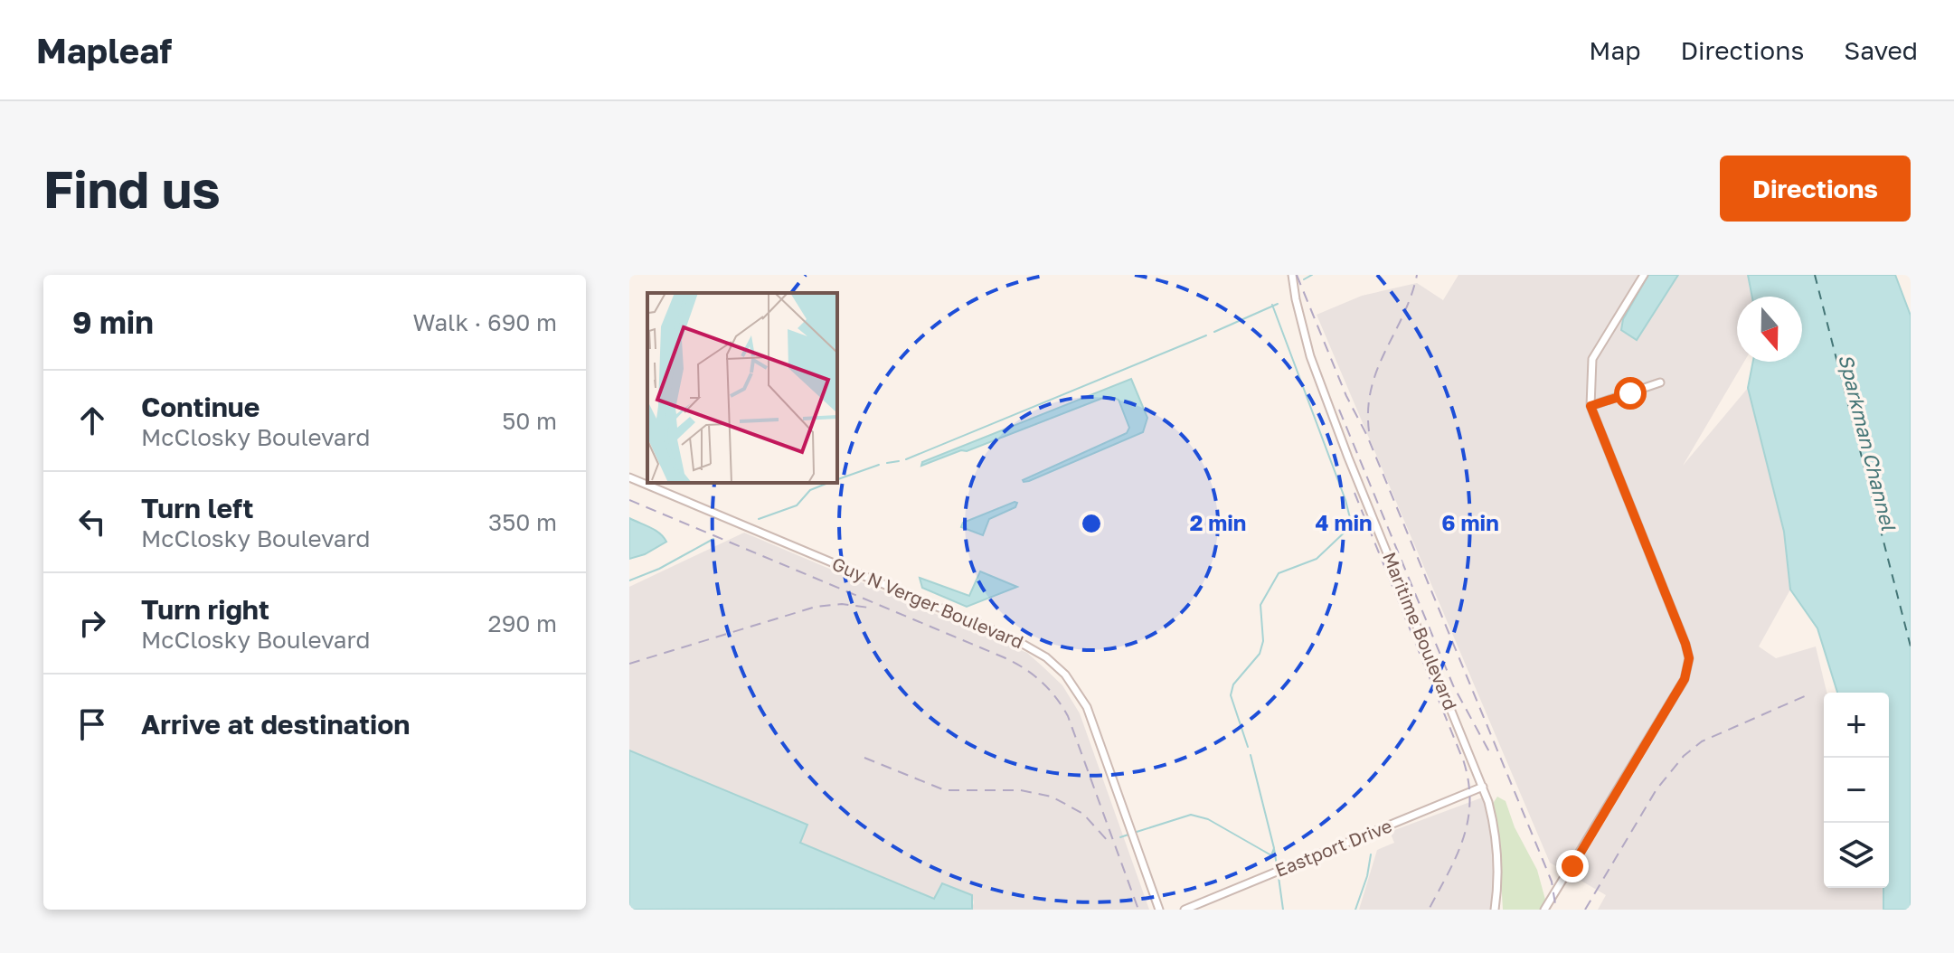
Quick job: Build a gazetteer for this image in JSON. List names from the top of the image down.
{
  "streets": {
    "street": ["Guy N Verger Boulevard", "Maritime Boulevard", "Eastport Drive"]
  },
  "crossings": [
    ["Maritime Boulevard", "Eastport Drive"]
  ],
  "water": ["Sparkman Channel"],
  "north": "bottom",
  "page": {
    "header": "Mapleaf",
    "nav": ["Map", "Directions", "Saved"],
    "buttons": "Directions",
    "title": "Find us",
    "heading": ["9 min", "Walk · 690 m"],
    "list": [
      ["Continue", "McClosky Boulevard", "50 m"],
      ["Turn left", "McClosky Boulevard", "350 m"],
      ["Turn right", "McClosky Boulevard", "290 m"],
      "Arrive at destination"
    ],
    "map_buttons": ["+", "−"]
  },
  "rings": ["2 min", "4 min", "6 min"]
}
